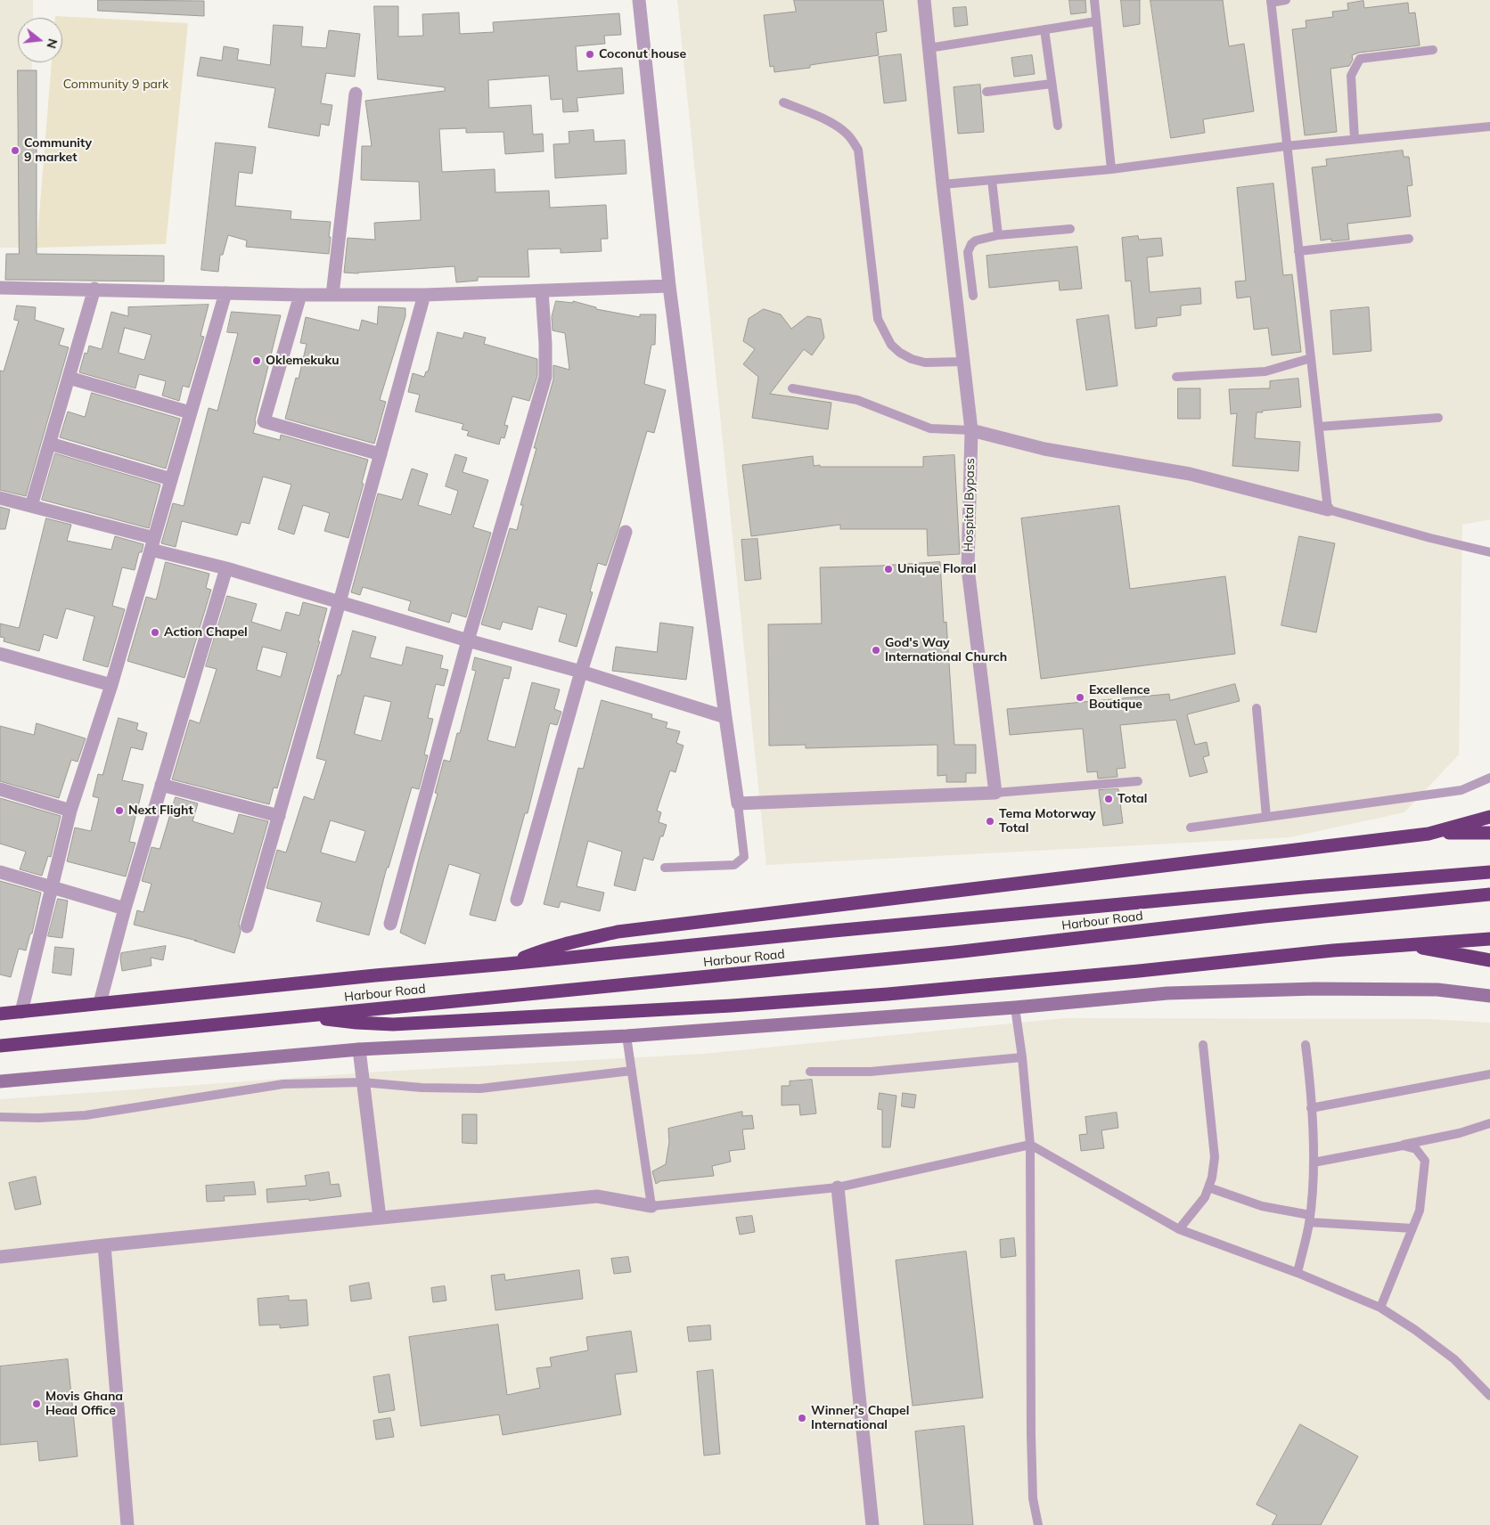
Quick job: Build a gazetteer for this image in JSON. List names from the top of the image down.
{
  "streets": {
    "highway": ["Harbour Road"],
    "street": ["Hospital Bypass"]
  },
  "parks": ["Community 9 park"],
  "places": [
    "Coconut house",
    "Community 9 market",
    "Oklemekuku",
    "Unique Floral",
    "Action Chapel",
    "God's Way International Church",
    "Excellence Boutique",
    "Total",
    "Next Flight",
    "Tema Motorway Total",
    "Movis Ghana Head Office",
    "Winner's Chapel International"
  ],
  "north": "right"
}
